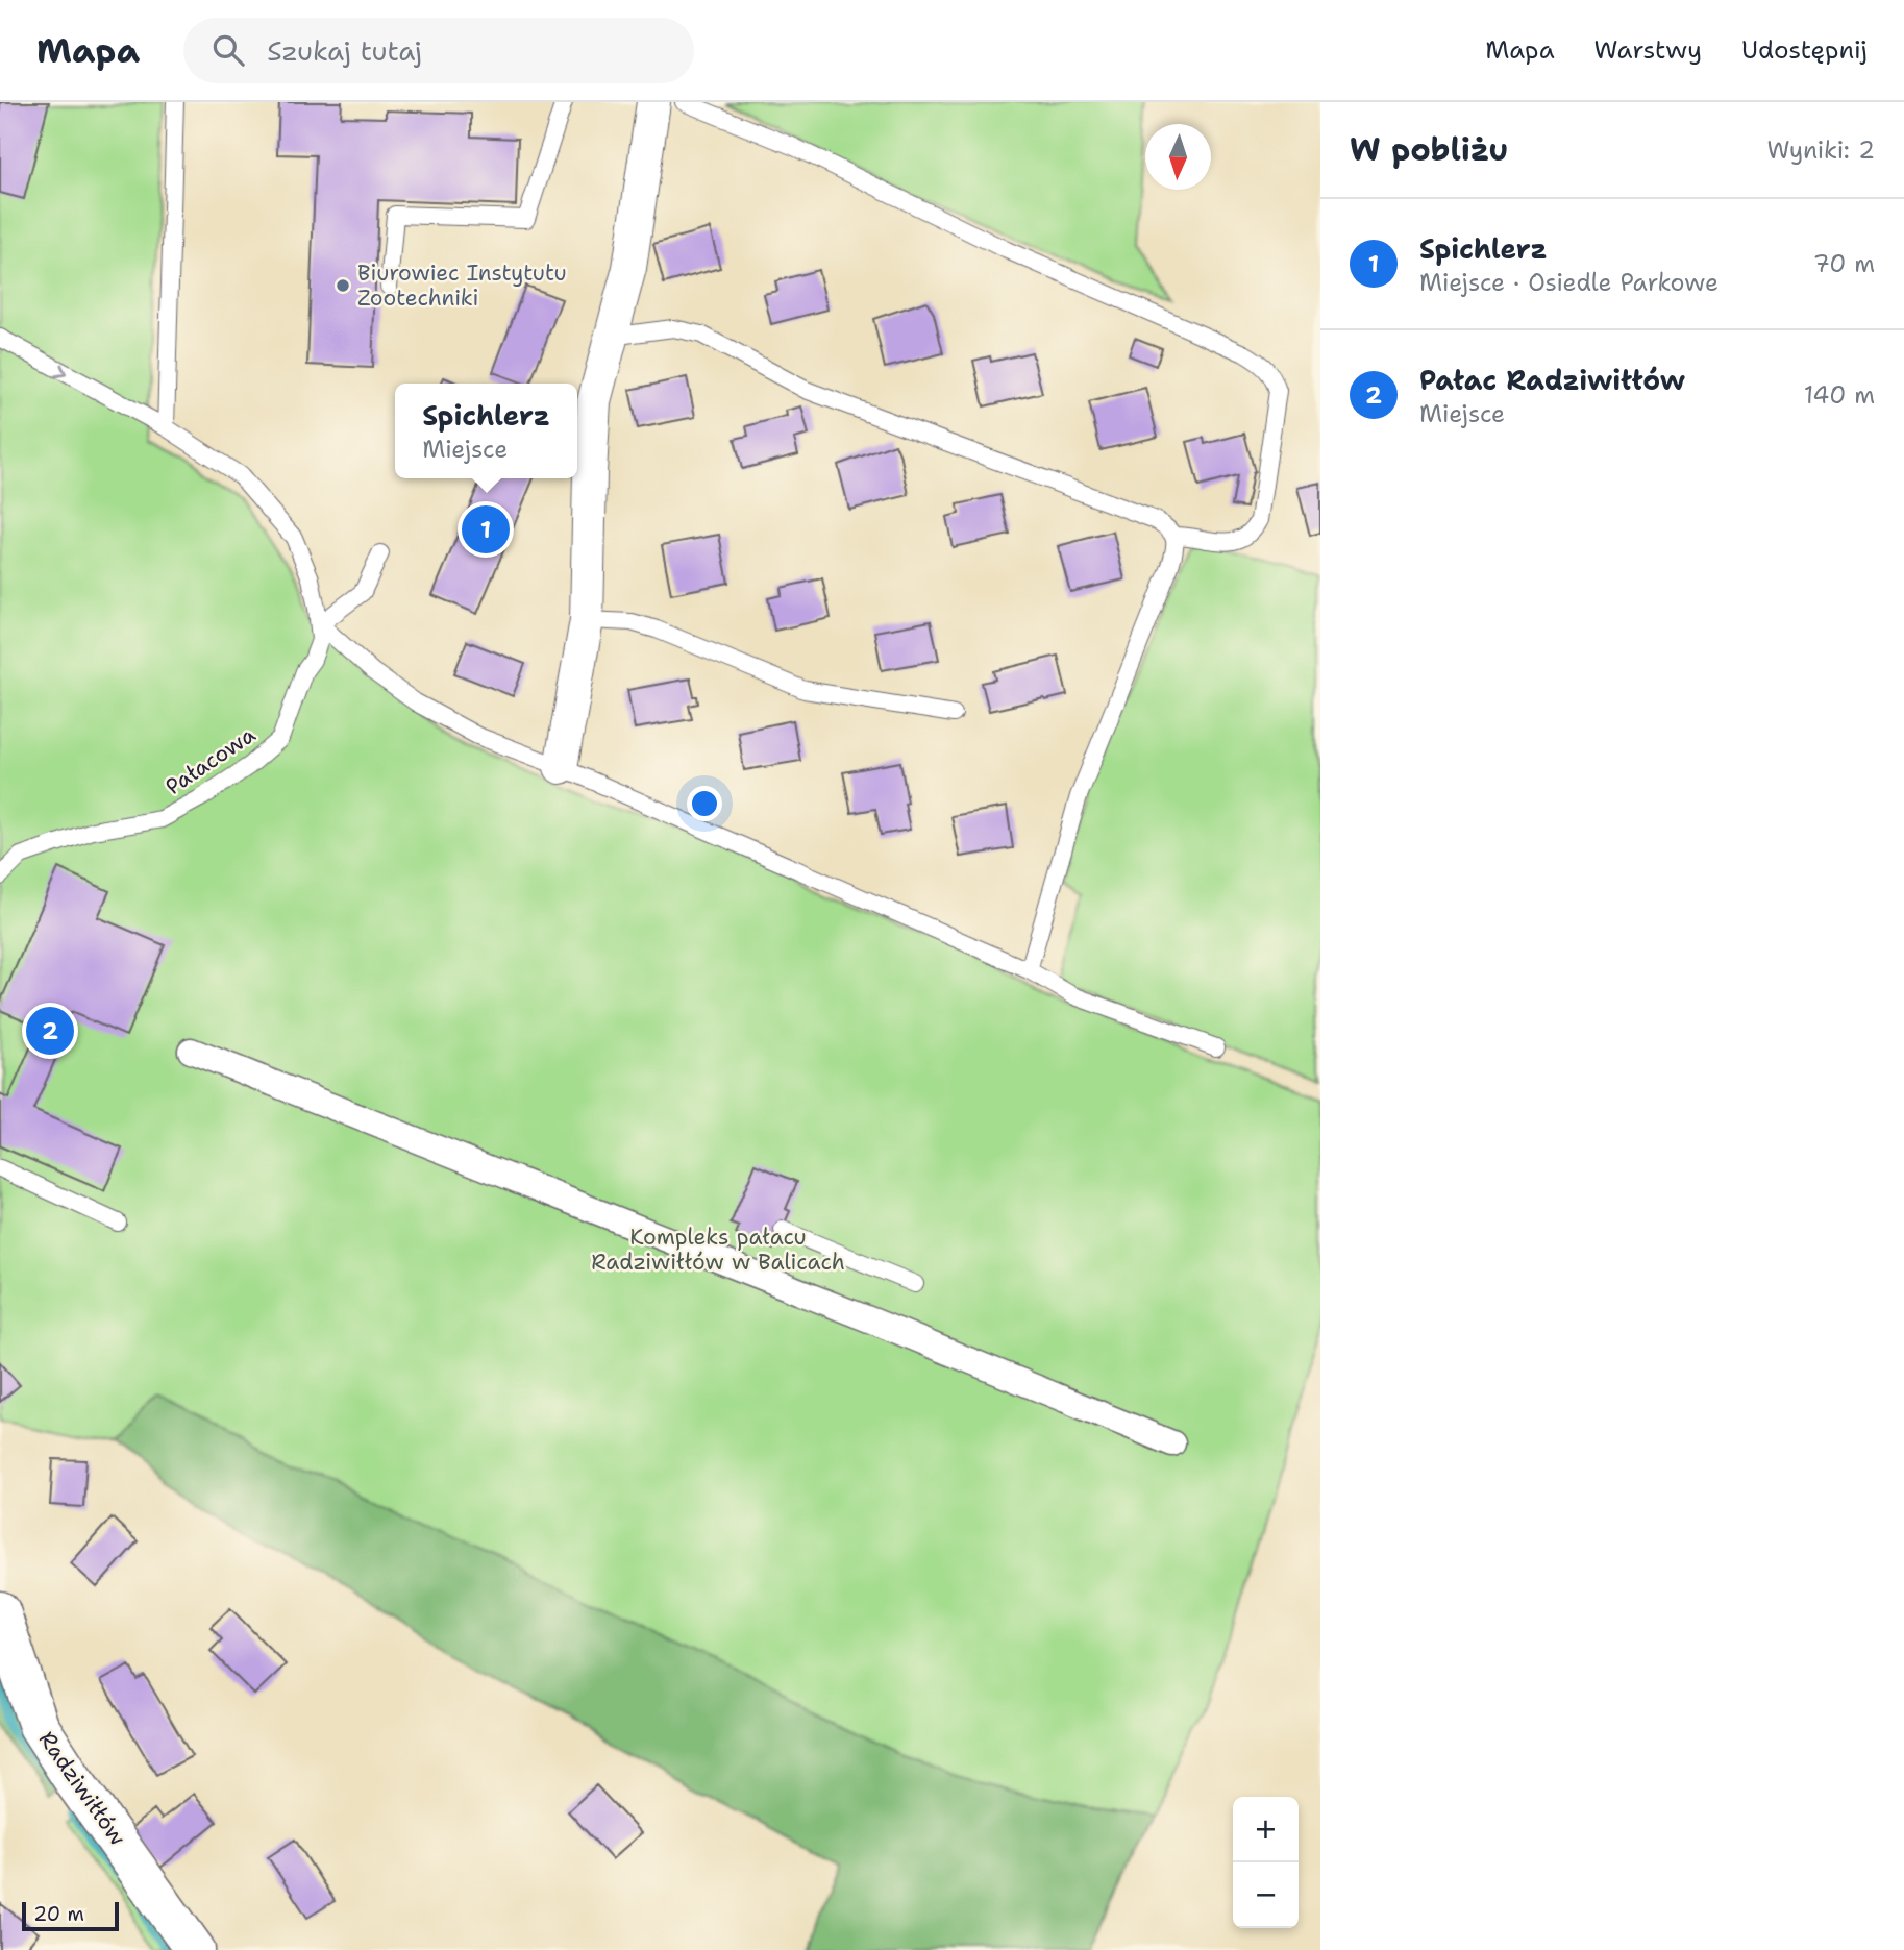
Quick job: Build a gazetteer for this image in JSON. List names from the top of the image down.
{
  "streets": {
    "street": ["Radziwiłłów"],
    "lane": ["Pałacowa"]
  },
  "parks": ["Kompleks pałacu Radziwiłłów w Balicach"],
  "places": ["Biurowiec Instytutu Zootechniki"],
  "scale_bar": "20 m",
  "north": "bottom",
  "page": {
    "header": "Mapa",
    "search": "Szukaj tutaj",
    "nav": ["Mapa", "Warstwy", "Udostępnij"],
    "heading": ["W pobliżu", "Wyniki: 2"],
    "list": [
      {
        "mark": "1",
        "name": "Spichlerz",
        "note": "Miejsce · Osiedle Parkowe",
        "value": "70 m"
      },
      {
        "mark": "2",
        "name": "Pałac Radziwiłłów",
        "note": "Miejsce",
        "value": "140 m"
      }
    ],
    "popup": ["Spichlerz", "Miejsce"],
    "pins": ["1", "2"],
    "map_buttons": ["+", "−"],
    "scale": "20 m"
  }
}
